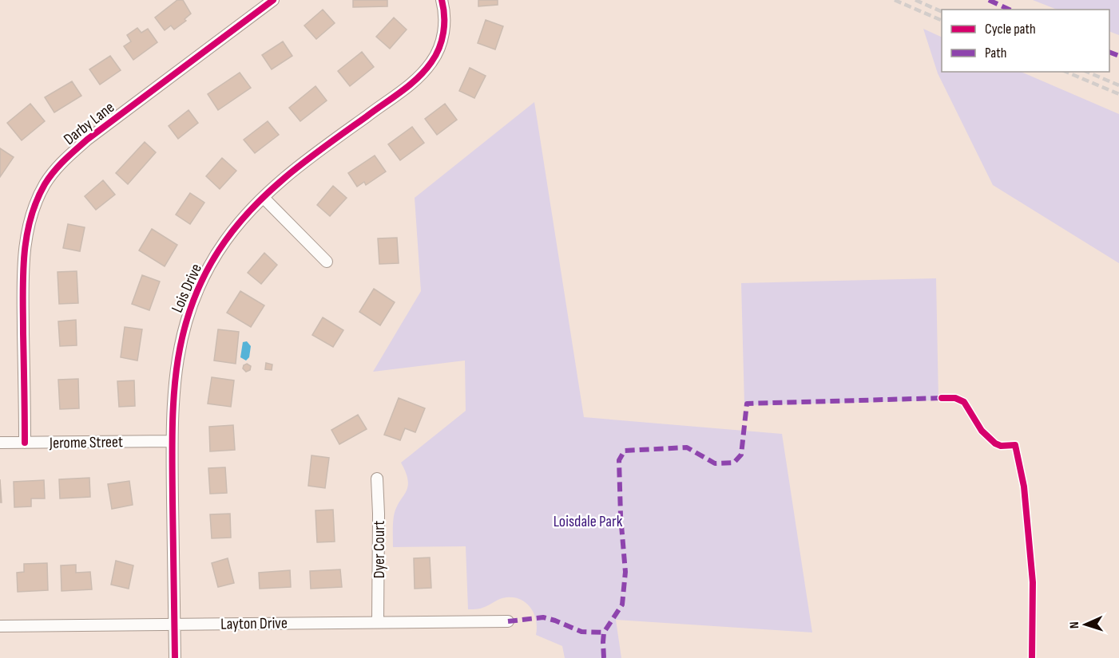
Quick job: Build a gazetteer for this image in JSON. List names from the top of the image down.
{
  "streets": {
    "street": [
      "Darby Lane",
      "Lois Drive",
      "Jerome Street",
      "Dyer Court",
      "Layton Drive"
    ]
  },
  "crossings": [
    ["Darby Lane", "Jerome Street"],
    ["Lois Drive", "Jerome Street"],
    ["Lois Drive", "Layton Drive"],
    ["Dyer Court", "Layton Drive"]
  ],
  "parks": ["Loisdale Park"],
  "legend": ["Cycle path", "Path"],
  "north": "left"
}
